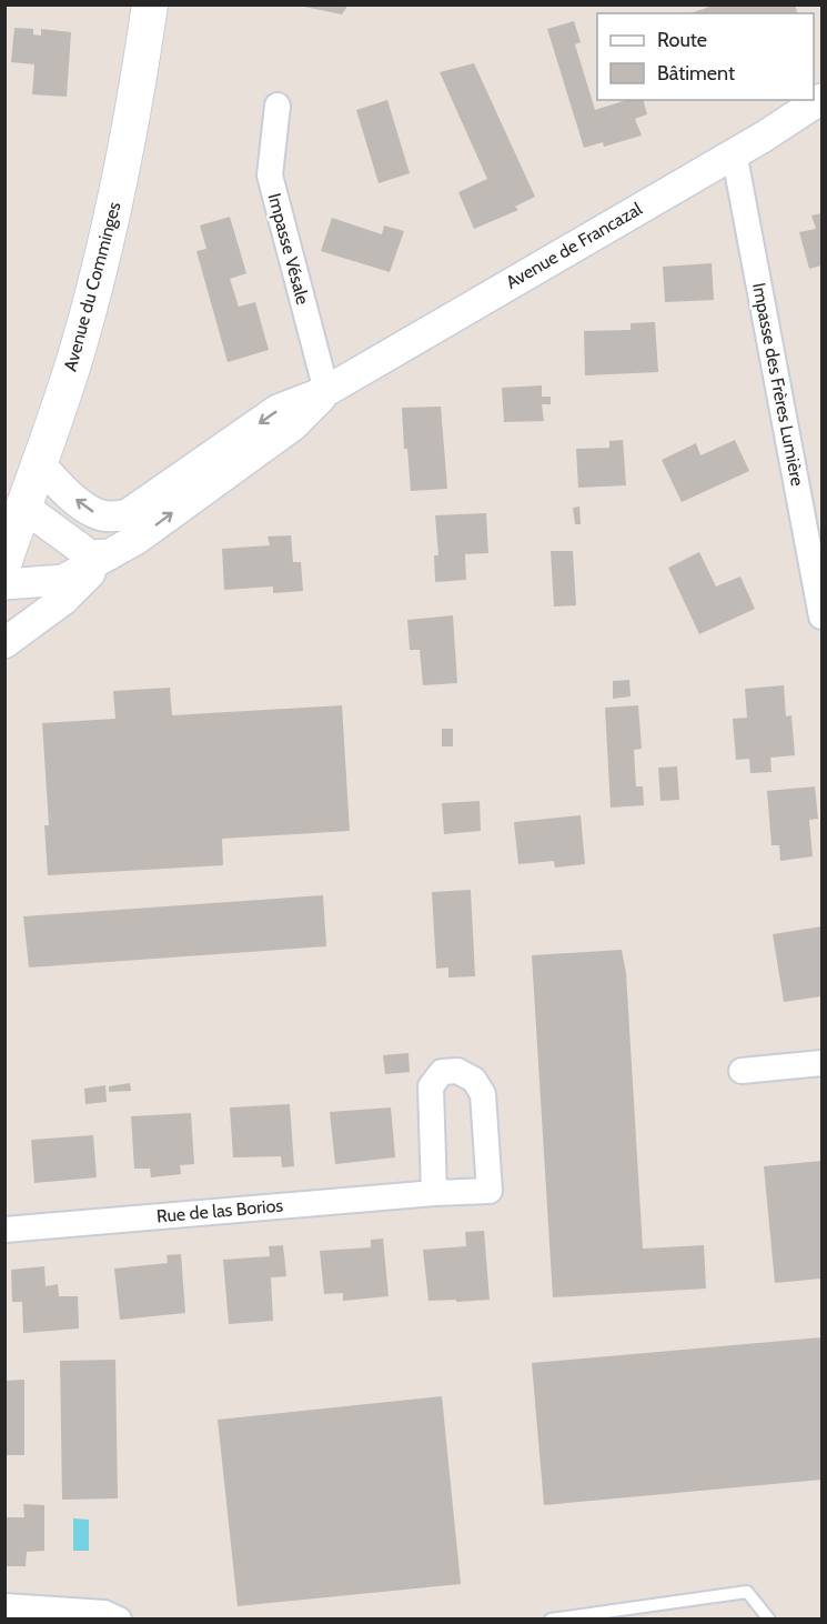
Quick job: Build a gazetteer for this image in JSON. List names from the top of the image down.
{
  "streets": {
    "main road": ["Avenue du Comminges"],
    "street": [
      "Avenue de Francazal",
      "Impasse Vésale",
      "Impasse des Frères Lumière",
      "Rue de las Borios"
    ]
  },
  "crossings": [
    ["Avenue de Francazal", "Impasse Vésale"],
    ["Avenue de Francazal", "Avenue du Comminges"],
    ["Avenue de Francazal", "Impasse des Frères Lumière"]
  ],
  "legend": ["Route", "Bâtiment"]
}
